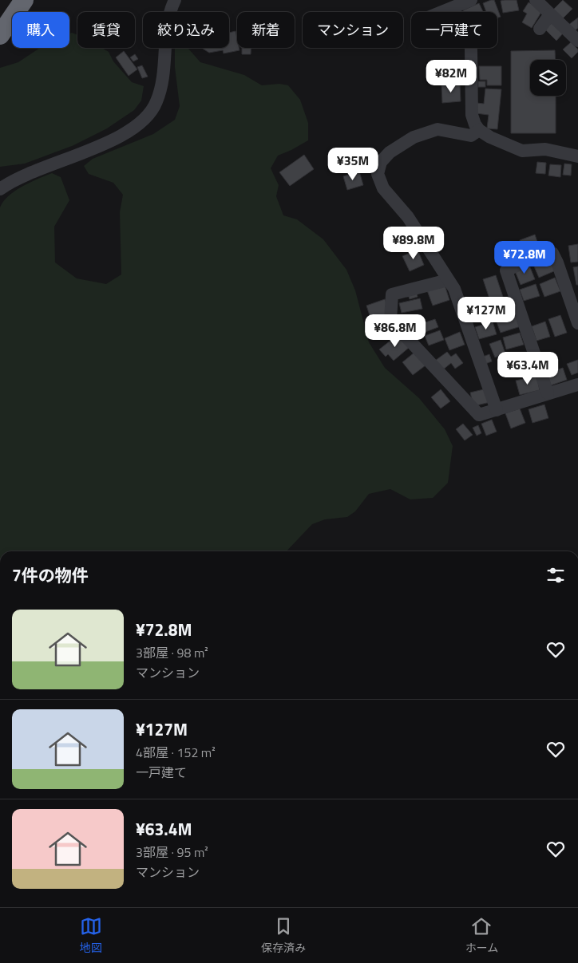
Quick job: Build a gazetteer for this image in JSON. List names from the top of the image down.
{
  "page": {
    "chip": [
      "購入",
      "賃貸",
      "絞り込み",
      "新着",
      "マンション",
      "一戸建て"
    ],
    "price": [
      "¥82M",
      "¥35M",
      "¥89.8M",
      "¥72.8M",
      "¥127M",
      "¥86.8M",
      "¥63.4M"
    ],
    "heading": "7件の物件",
    "list": [
      {
        "name": "¥72.8M",
        "note": "3部屋 · 98 m² · マンション"
      },
      {
        "name": "¥127M",
        "note": "4部屋 · 152 m² · 一戸建て"
      },
      {
        "name": "¥63.4M",
        "note": "3部屋 · 95 m² · マンション"
      }
    ],
    "tabs": ["地図", "保存済み", "ホーム"]
  }
}
